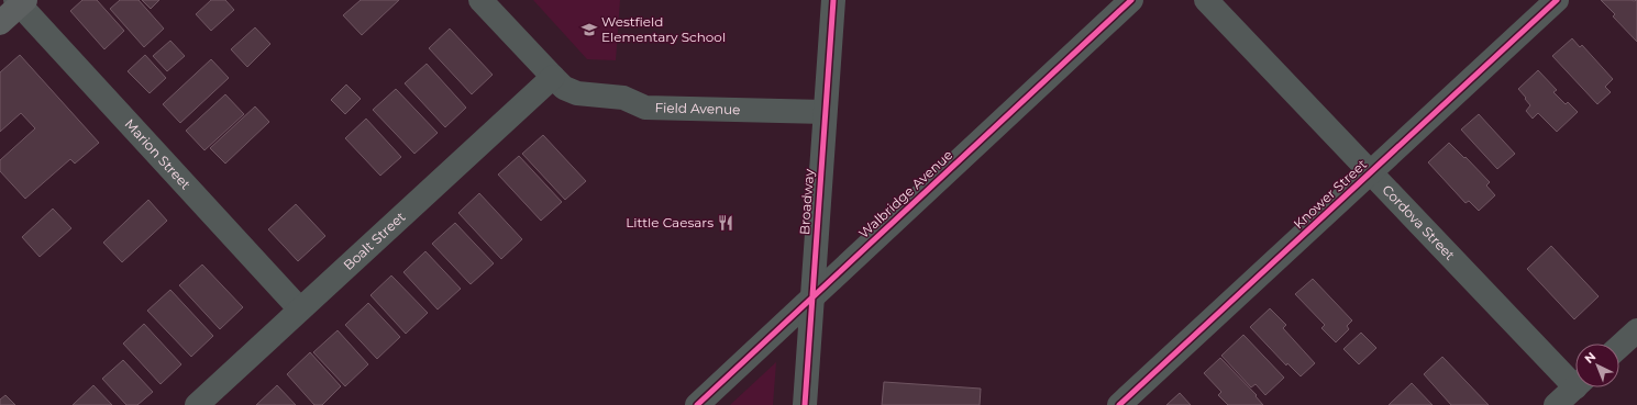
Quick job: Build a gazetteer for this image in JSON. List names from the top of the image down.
{
  "streets": {
    "street": [
      "Field Avenue",
      "Marion Street",
      "Walbridge Avenue",
      "Knower Street",
      "Broadway",
      "Cordova Street",
      "Boalt Street"
    ]
  },
  "crossings": [
    ["Field Avenue", "Broadway"],
    ["Field Avenue", "Boalt Street"],
    ["Marion Street", "Boalt Street"],
    ["Walbridge Avenue", "Broadway"],
    ["Knower Street", "Cordova Street"]
  ],
  "places": {
    "school or university": ["Westfield Elementary School"],
    "restaurant": ["Little Caesars"]
  },
  "north": "top left"
}
